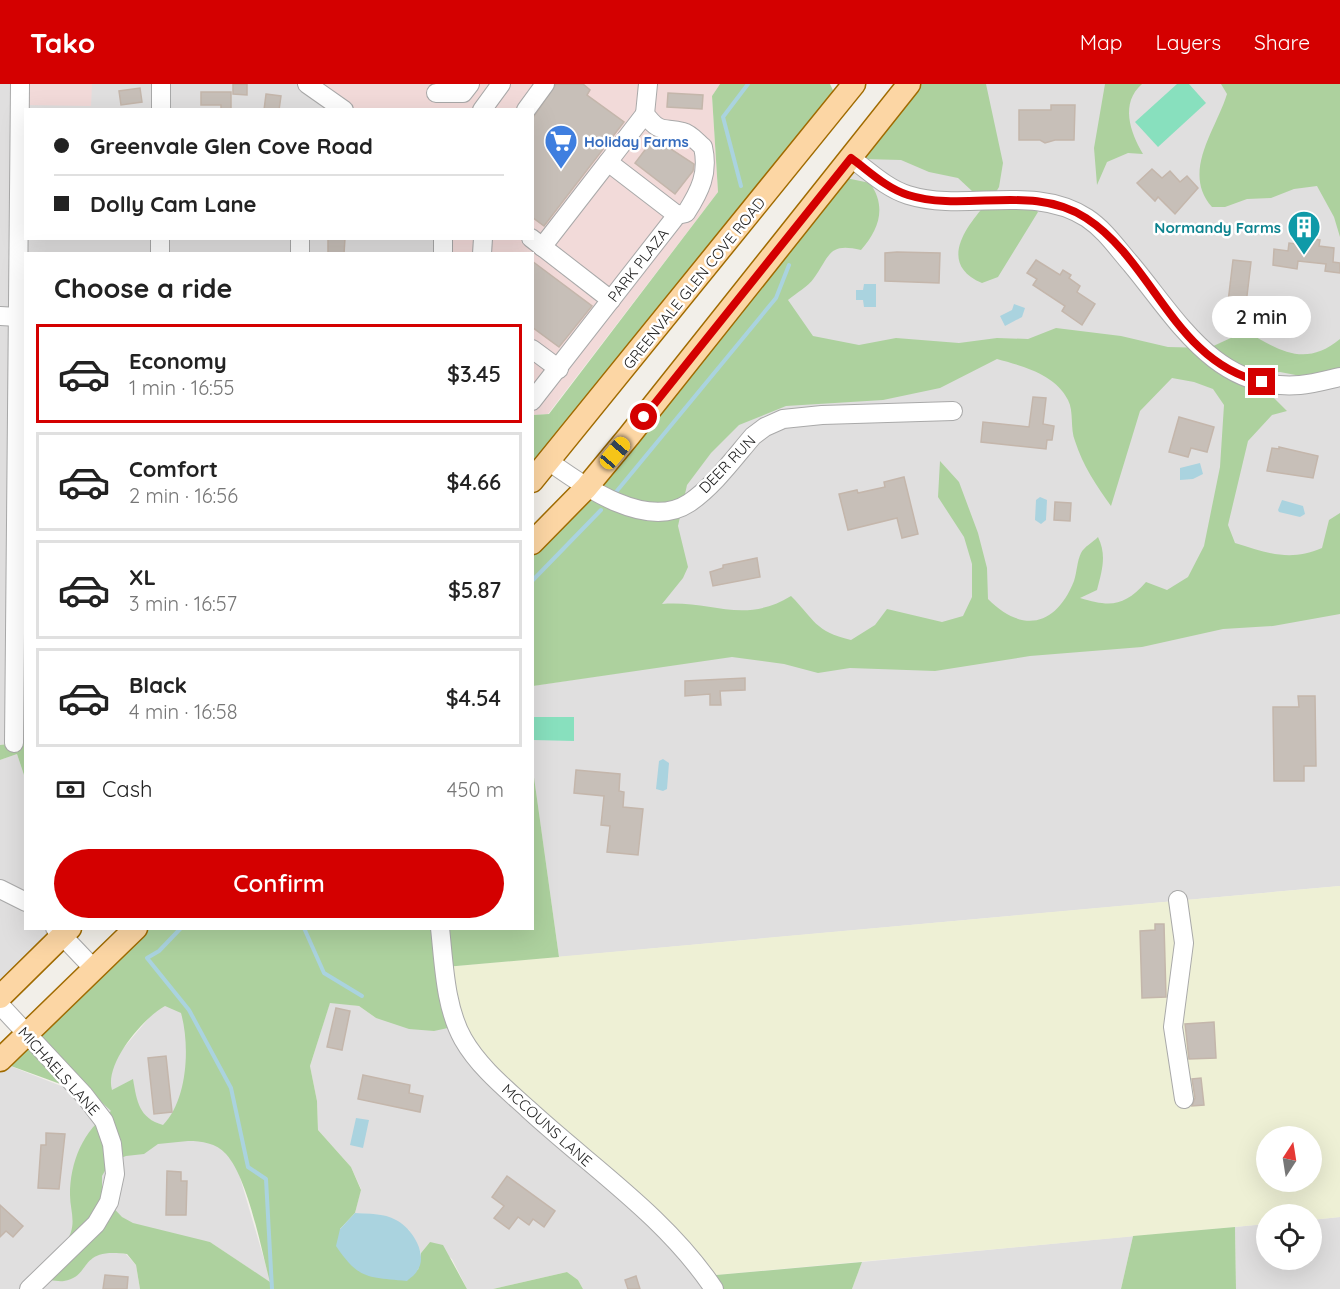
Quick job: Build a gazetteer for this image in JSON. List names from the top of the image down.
{
  "streets": {
    "main road": ["GREENVALE GLEN COVE ROAD"],
    "street": [
      "PARK PLAZA",
      "DEER RUN",
      "MICHAELS LANE",
      "MCCOUNS LANE"
    ]
  },
  "crossings": [
    ["GREENVALE GLEN COVE ROAD", "DEER RUN"]
  ],
  "places": {
    "supermarket": ["Holiday Farms"],
    "building": ["Normandy Farms"]
  },
  "north": "top",
  "page": {
    "header": "Tako",
    "nav": ["Map", "Layers", "Share"],
    "banner": ["Greenvale Glen Cove Road", "Dolly Cam Lane"],
    "heading": "Choose a ride",
    "bubble": "2 min",
    "list": [
      {
        "name": "Economy",
        "note": "1 min · 16:55",
        "value": "$3.45"
      },
      {
        "name": "Comfort",
        "note": "2 min · 16:56",
        "value": "$4.66"
      },
      {
        "name": "XL",
        "note": "3 min · 16:57",
        "value": "$5.87"
      },
      {
        "name": "Black",
        "note": "4 min · 16:58",
        "value": "$4.54"
      }
    ],
    "pay": ["Cash", "450 m"],
    "buttons": "Confirm"
  }
}
